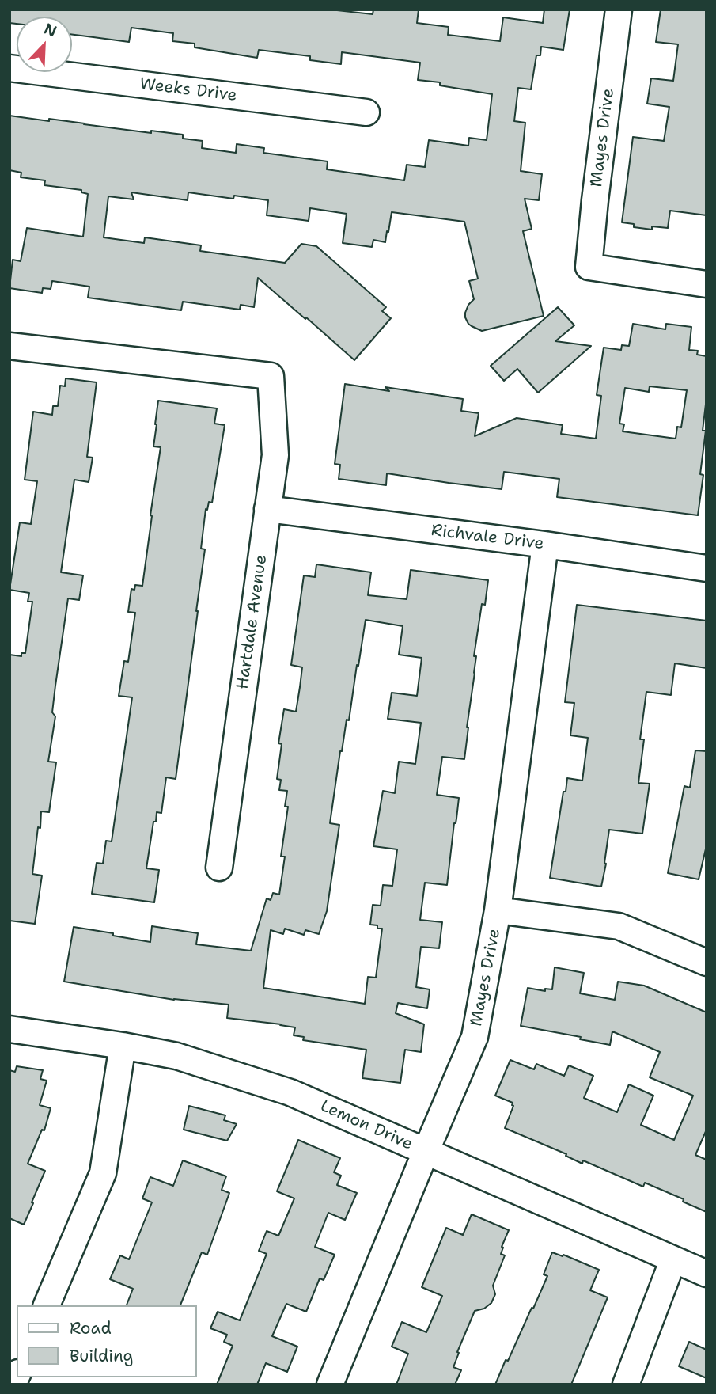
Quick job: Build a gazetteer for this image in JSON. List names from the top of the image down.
{
  "streets": {
    "street": [
      "Weeks Drive",
      "Mayes Drive",
      "Richvale Drive",
      "Hartdale Avenue",
      "Lemon Drive"
    ]
  },
  "crossings": [
    ["Mayes Drive", "Richvale Drive"],
    ["Mayes Drive", "Lemon Drive"],
    ["Richvale Drive", "Hartdale Avenue"]
  ],
  "legend": ["Road", "Building"],
  "north": "top right"
}
